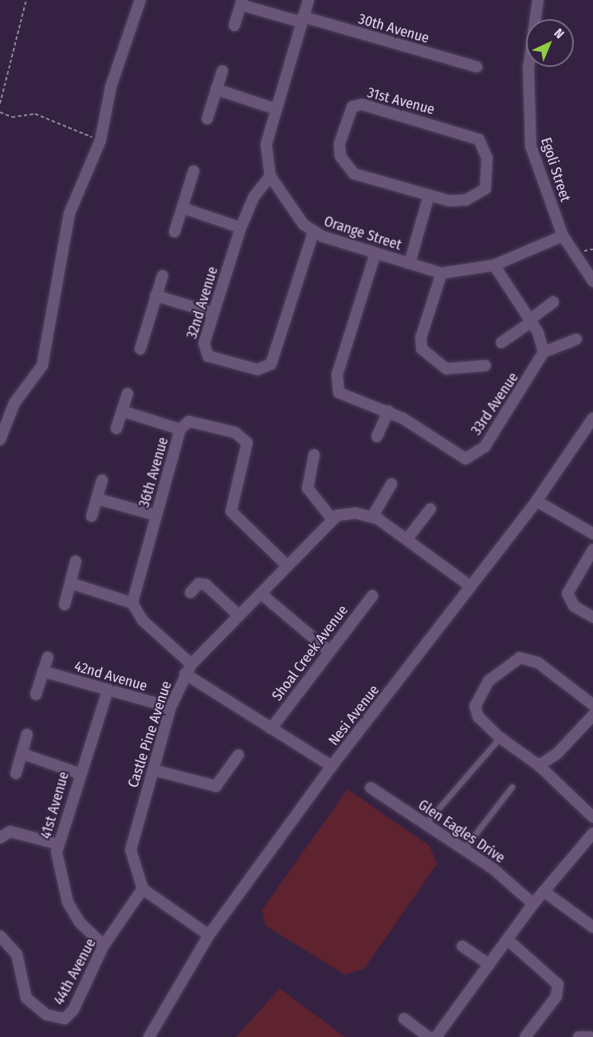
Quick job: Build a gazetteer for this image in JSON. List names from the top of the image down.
{
  "streets": {
    "street": [
      "30th Avenue",
      "31st Avenue",
      "Egoli Street",
      "Orange Street",
      "32nd Avenue",
      "33rd Avenue",
      "36th Avenue",
      "Shoal Creek Avenue",
      "42nd Avenue",
      "Nesi Avenue",
      "Castle Pine Avenue",
      "41st Avenue",
      "Glen Eagles Drive",
      "44th Avenue"
    ]
  },
  "crossings": [
    ["Egoli Street", "Orange Street"],
    ["Orange Street", "32nd Avenue"],
    ["Orange Street", "33rd Avenue"],
    ["36th Avenue", "Castle Pine Avenue"],
    ["42nd Avenue", "Castle Pine Avenue"],
    ["42nd Avenue", "41st Avenue"],
    ["Castle Pine Avenue", "44th Avenue"],
    ["41st Avenue", "44th Avenue"]
  ],
  "north": "top right"
}
